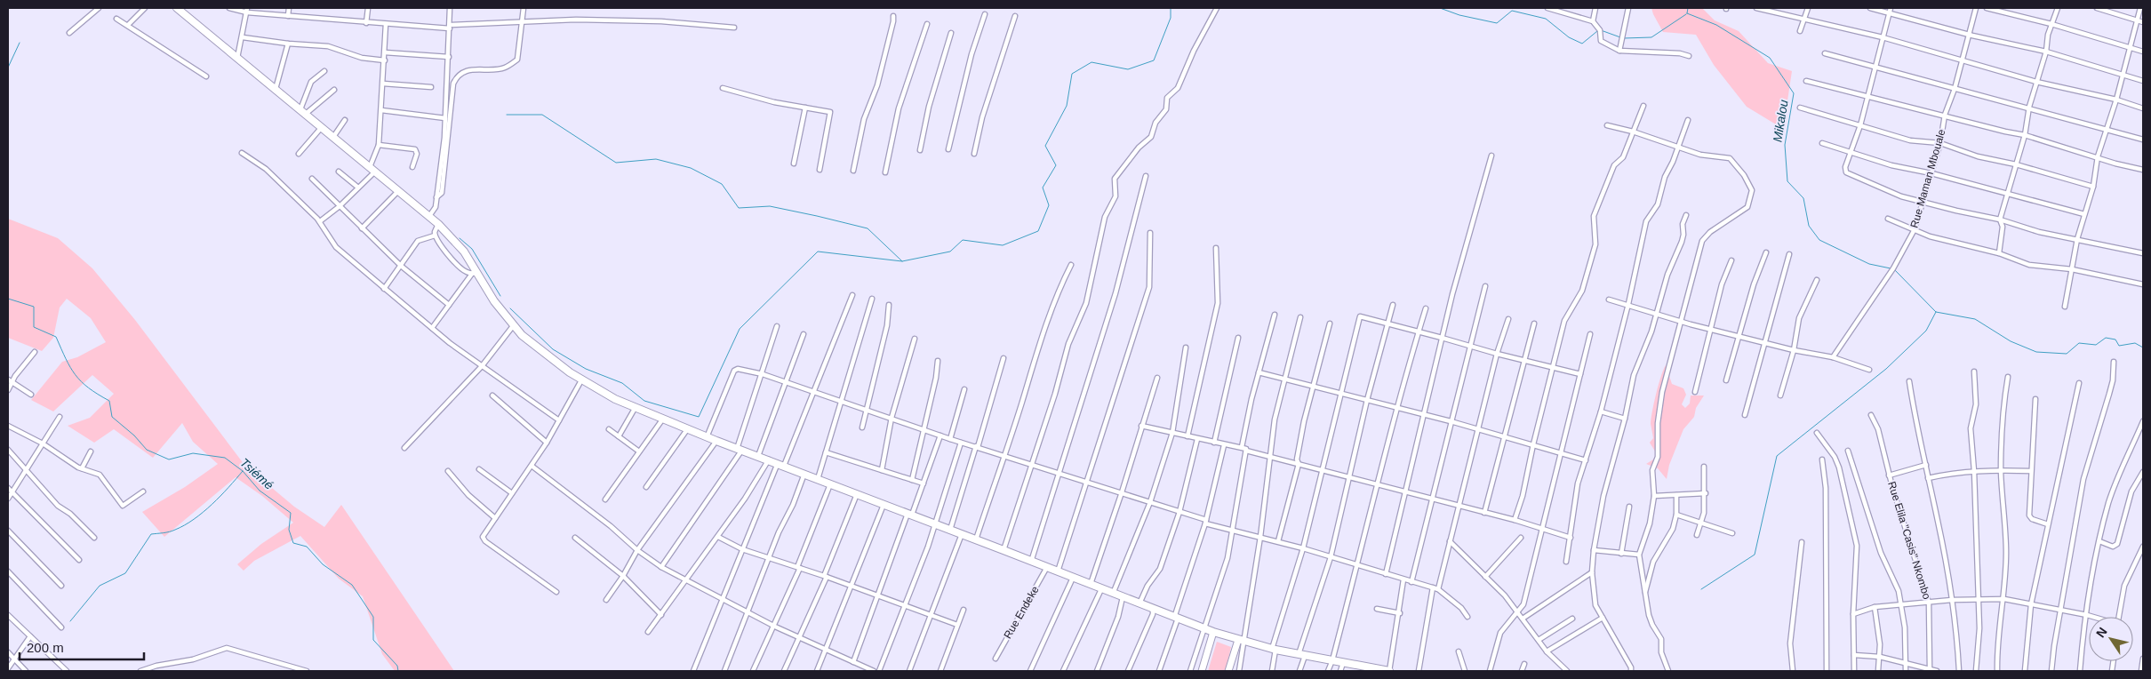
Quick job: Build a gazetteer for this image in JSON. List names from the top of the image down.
{
  "streets": {
    "street": ["Rue Maman Mbouale", "Rue Elila \"Casis\" Nkombo", "Rue Endeke"]
  },
  "water": ["Mikalou", "Tsiémé"],
  "scale_bar": "200 m",
  "north": "top left"
}
